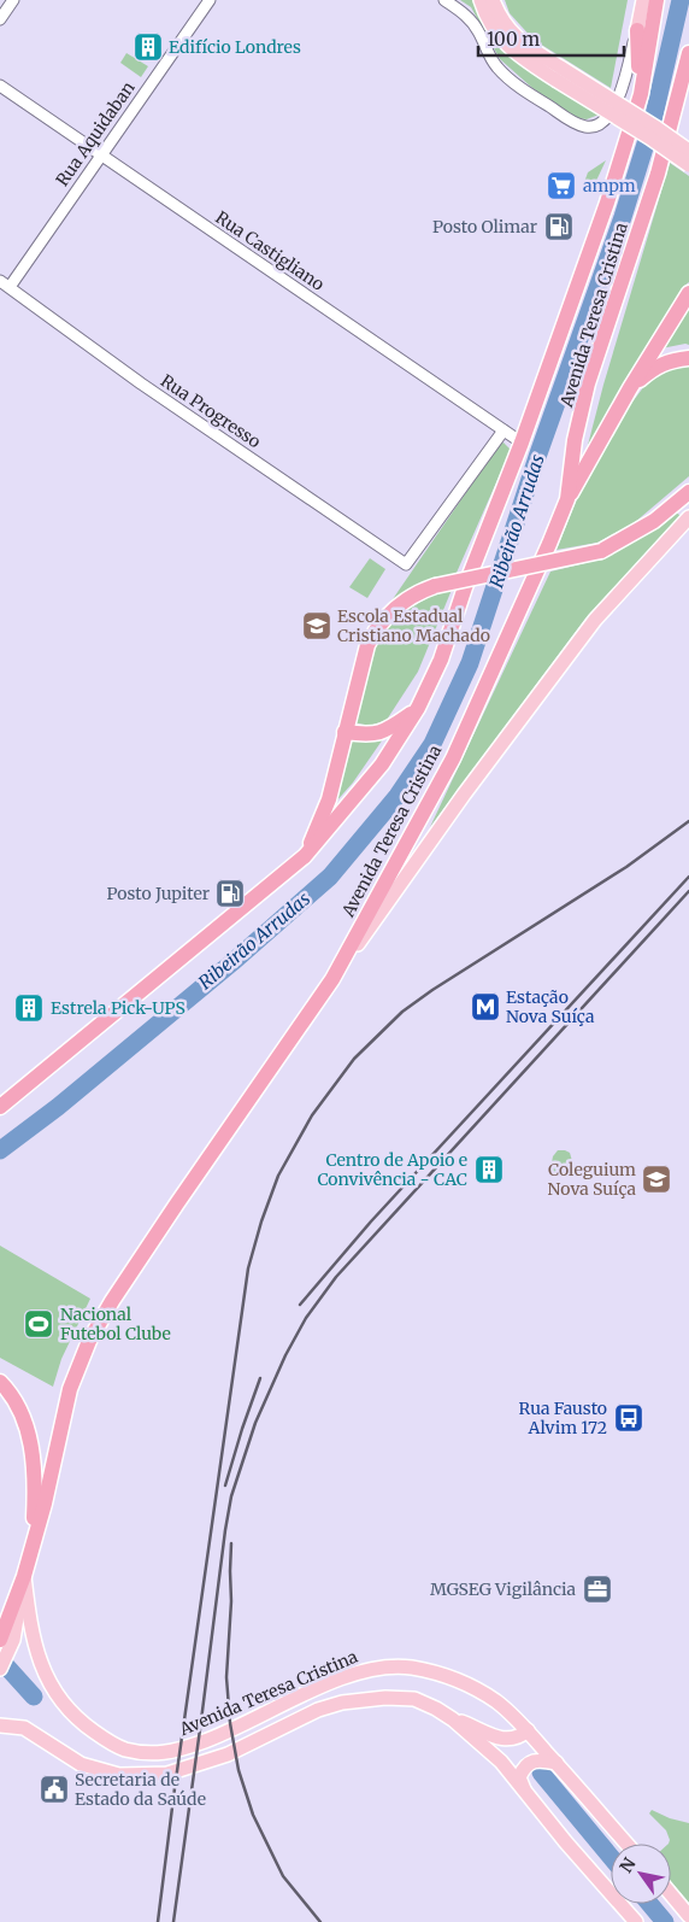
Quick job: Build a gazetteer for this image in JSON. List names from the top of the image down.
{
  "streets": {
    "highway": ["Avenida Teresa Cristina"],
    "street": ["Rua Aquidaban", "Rua Castigliano", "Rua Progresso"]
  },
  "crossings": [
    ["Rua Aquidaban", "Rua Castigliano"],
    ["Rua Aquidaban", "Rua Progresso"],
    ["Rua Castigliano", "Avenida Teresa Cristina"],
    ["Rua Castigliano", "Rua Progresso"]
  ],
  "water": ["Ribeirão Arrudas"],
  "places": {
    "building": ["Edifício Londres", "Estrela Pick-UPS", "Centro de Apoio e Convivência - CAC"],
    "supermarket": ["ampm"],
    "fuel station": ["Posto Olimar", "Posto Jupiter"],
    "school or university": ["Escola Estadual Cristiano Machado", "Coleguium Nova Suíça"],
    "metro station": ["Estação Nova Suíça"],
    "sports": ["Nacional Futebol Clube"],
    "bus stop": ["Rua Fausto Alvim 172"],
    "office": ["MGSEG Vigilância"],
    "public building": ["Secretaria de Estado da Saúde"]
  },
  "scale_bar": "100 m",
  "north": "top left"
}
